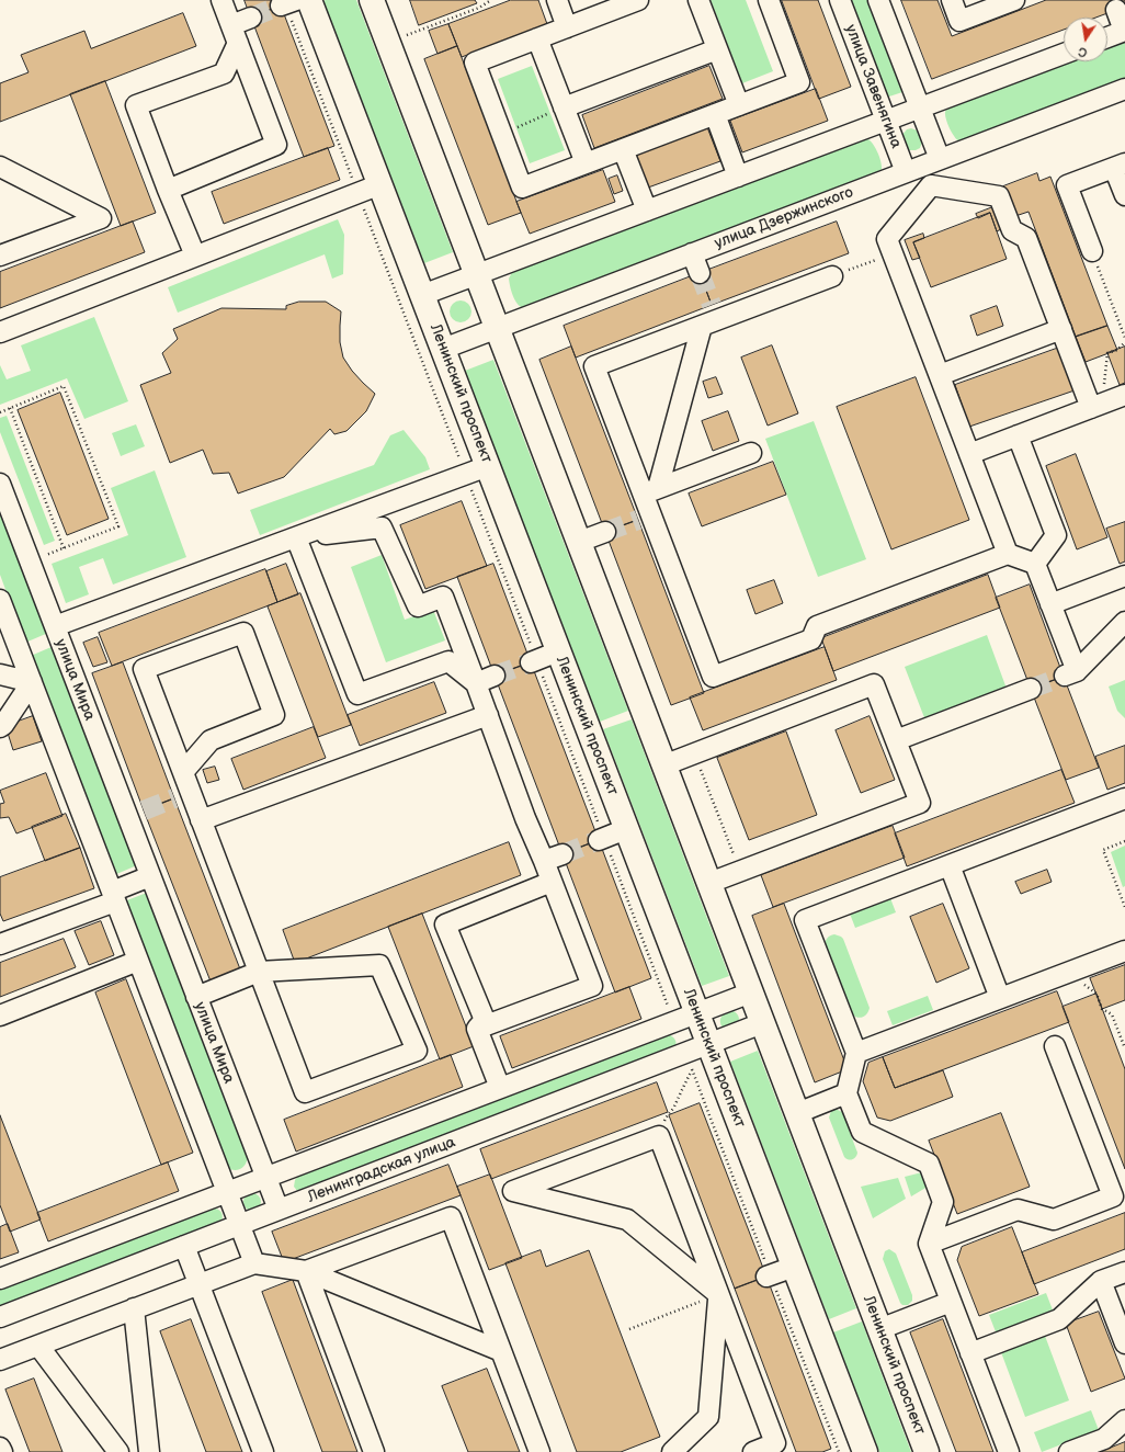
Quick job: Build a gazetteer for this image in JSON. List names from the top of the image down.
{
  "streets": {
    "main road": ["Ленинский проспект"],
    "street": [
      "улица Завенягина",
      "улица Дзержинского",
      "улица Мира",
      "Ленинградская улица"
    ]
  },
  "crossings": [
    ["улица Завенягина", "улица Дзержинского"],
    ["улица Дзержинского", "Ленинский проспект"],
    ["Ленинский проспект", "Ленинградская улица"],
    ["улица Мира", "Ленинградская улица"]
  ],
  "north": "bottom"
}
